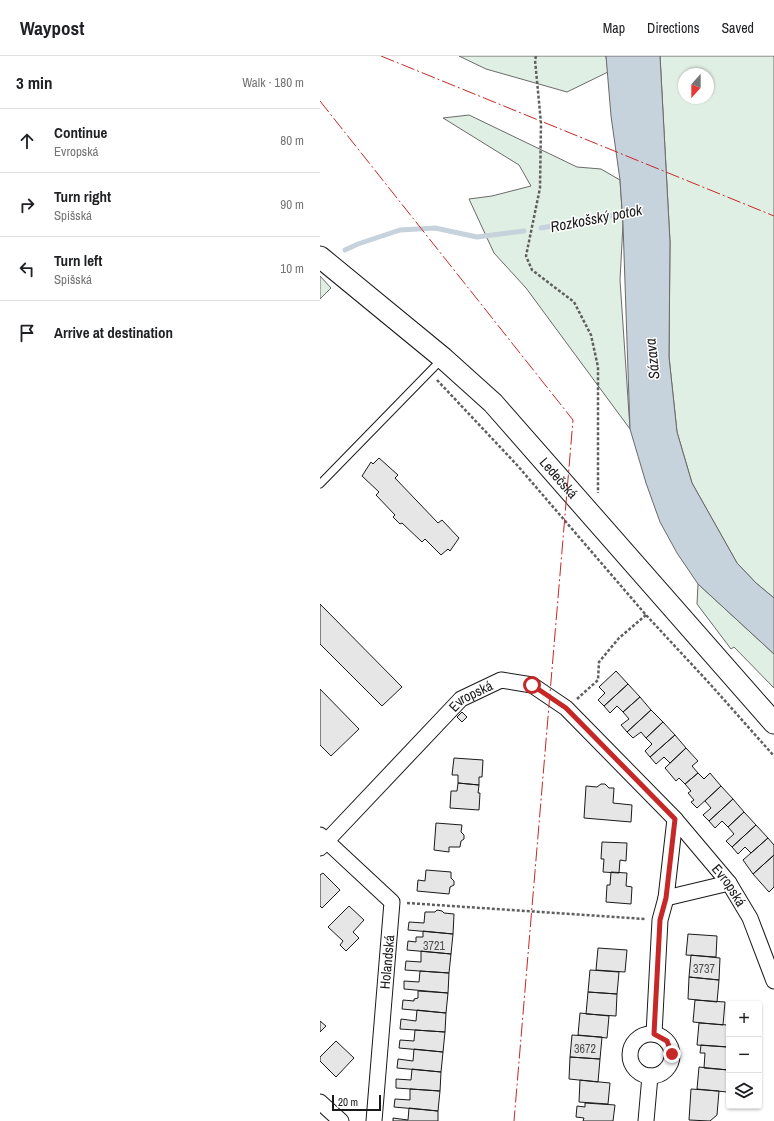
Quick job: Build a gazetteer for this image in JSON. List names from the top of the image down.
{
  "streets": {
    "main road": ["Ledečská"],
    "street": ["Evropská", "Holandská"]
  },
  "water": ["Rozkošský potok", "Sázava"],
  "house_numbers": ["3721", "3737", "3672"],
  "scale_bar": "20 m",
  "north": "bottom",
  "page": {
    "header": "Waypost",
    "nav": ["Map", "Directions", "Saved"],
    "heading": ["3 min", "Walk · 180 m"],
    "list": [
      ["Continue", "Evropská", "80 m"],
      ["Turn right", "Spišská", "90 m"],
      ["Turn left", "Spišská", "10 m"],
      "Arrive at destination"
    ],
    "map_buttons": ["+", "−"],
    "scale": "20 m"
  }
}
